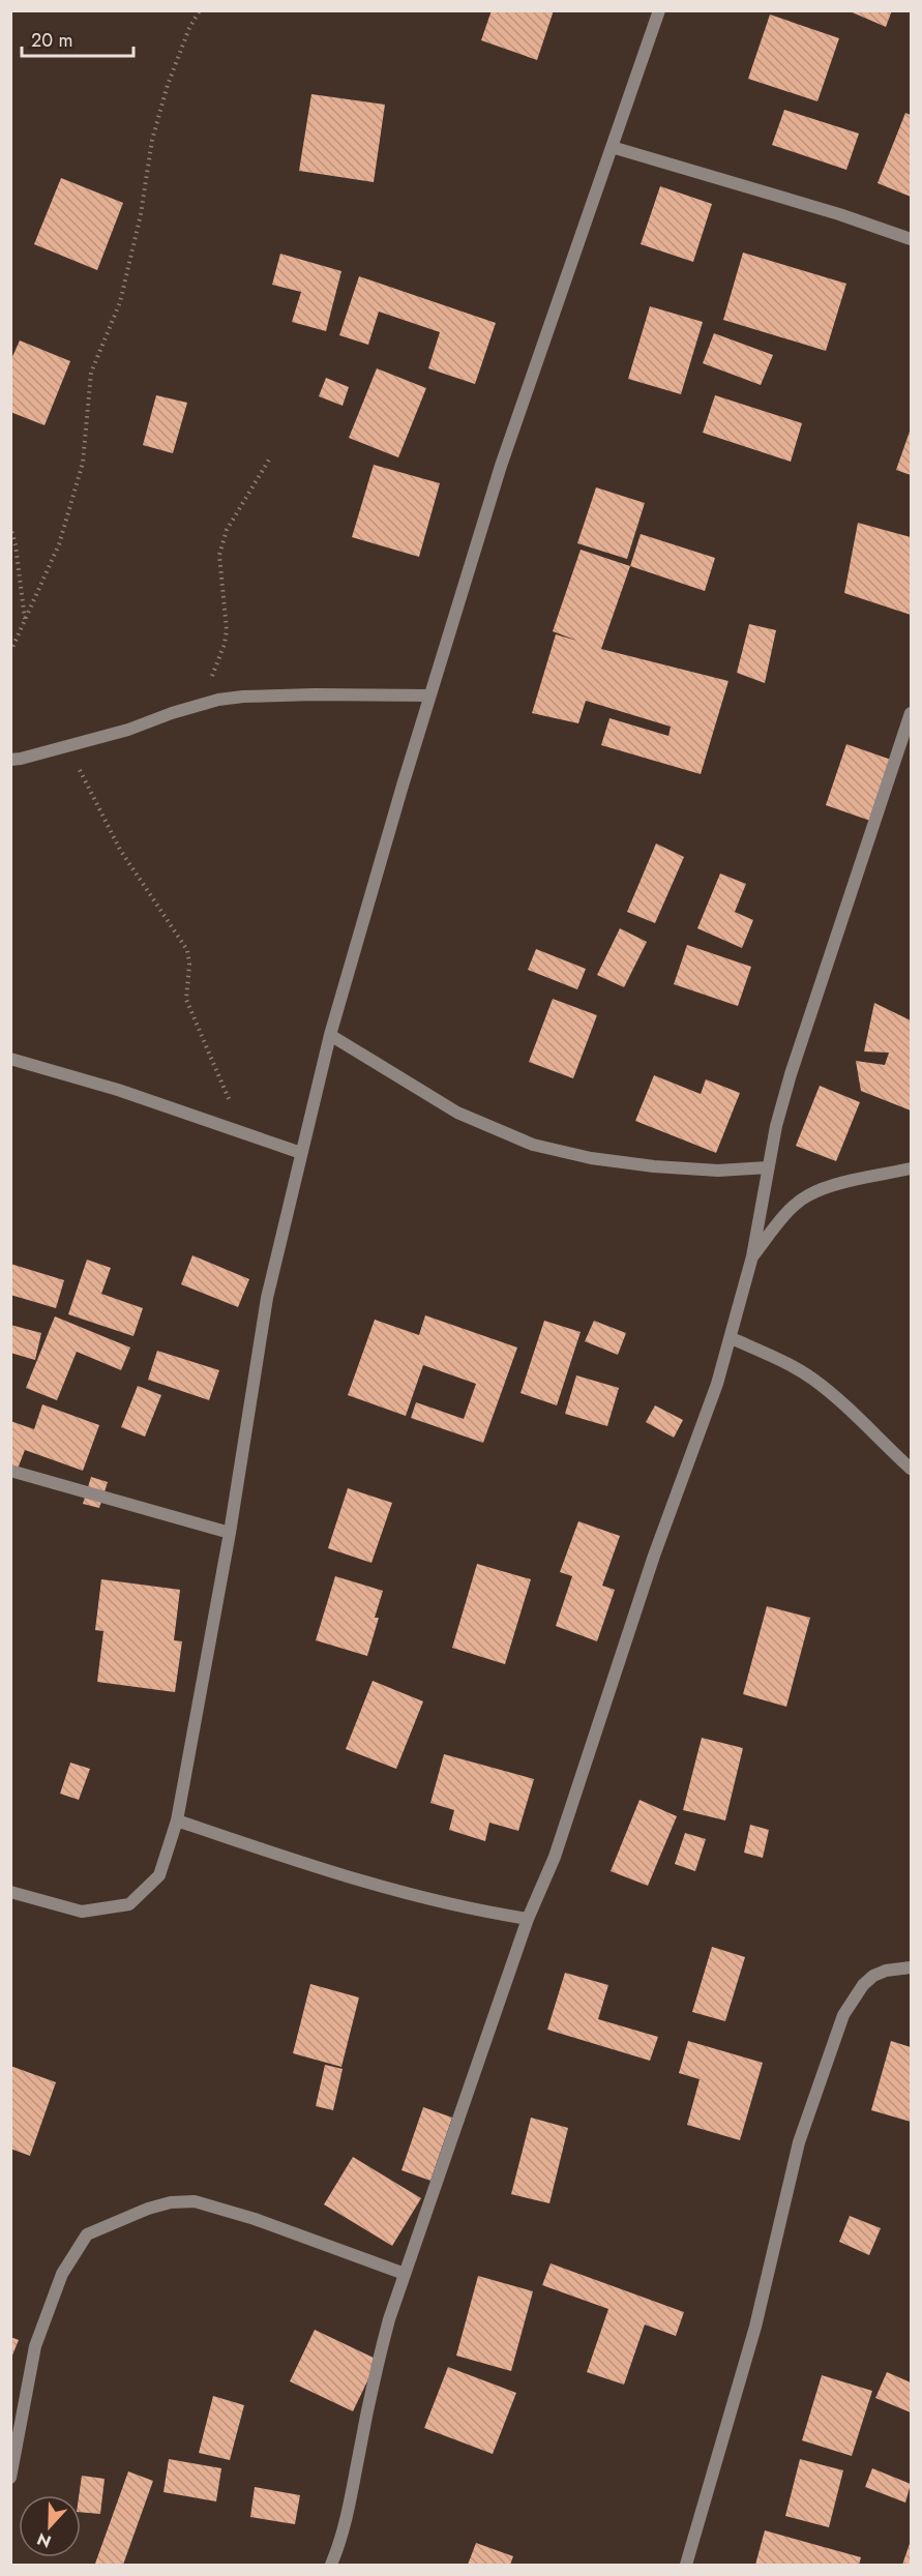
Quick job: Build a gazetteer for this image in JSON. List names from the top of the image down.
{
  "scale_bar": "20 m",
  "north": "bottom"
}
